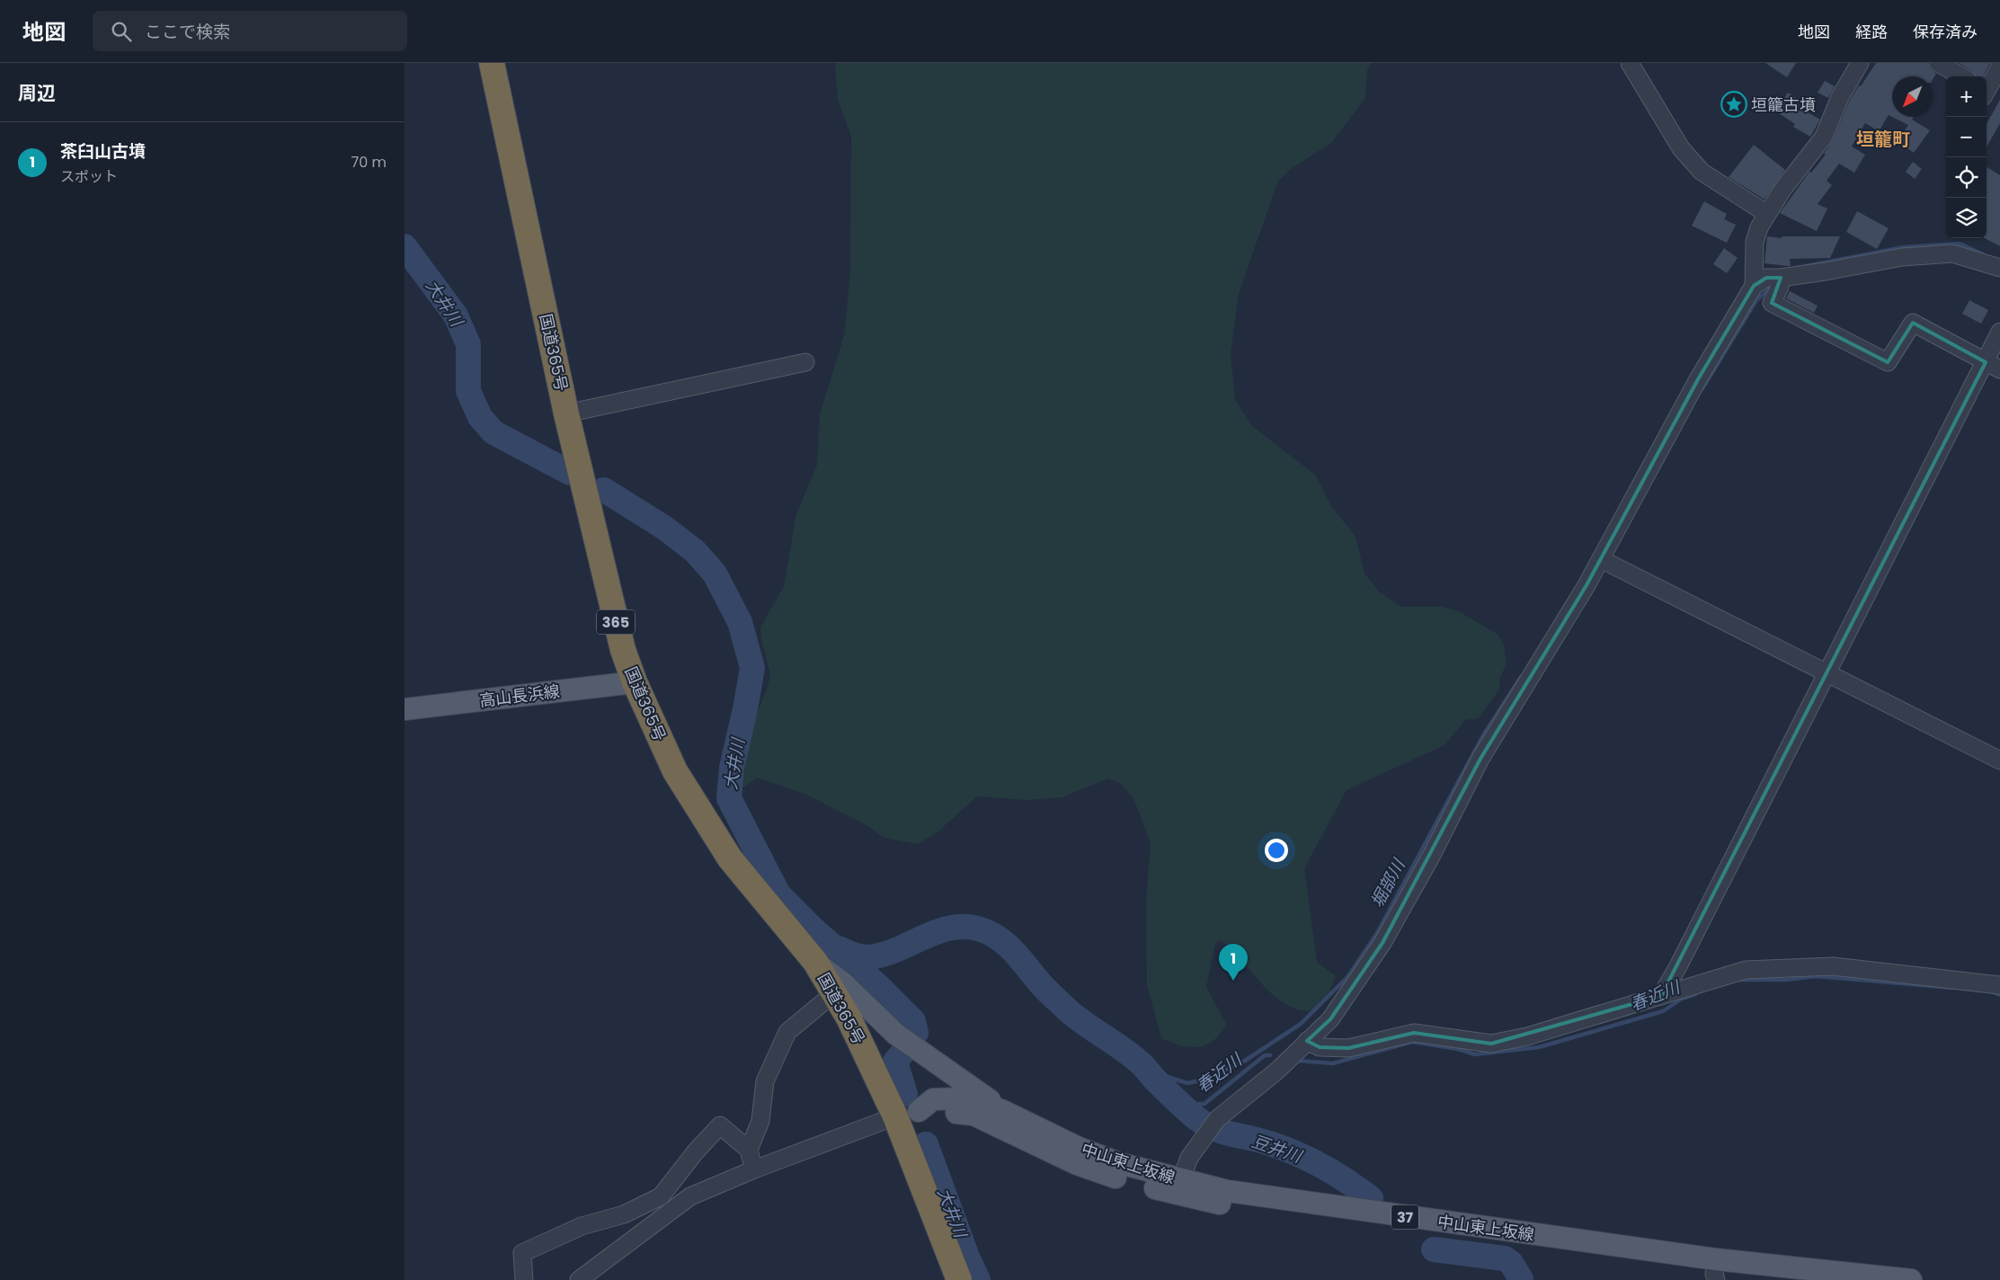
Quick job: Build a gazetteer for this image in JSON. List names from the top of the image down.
{
  "streets": {
    "highway": ["国道365号", "365"],
    "main road": ["高山長浜線", "中山東上坂線", "37"]
  },
  "crossings": [
    ["国道365号", "高山長浜線"],
    ["国道365号", "中山東上坂線"]
  ],
  "districts": ["垣籠町"],
  "water": [
    "大井川",
    "堀部川",
    "春近川",
    "豆井川"
  ],
  "places": {
    "place": ["垣籠古墳"]
  },
  "north": "bottom left",
  "page": {
    "header": "地図",
    "search": "ここで検索",
    "nav": ["地図", "経路", "保存済み"],
    "heading": "周辺",
    "map_buttons": ["+", "−"],
    "list": [
      {
        "mark": "1",
        "name": "茶臼山古墳",
        "note": "スポット",
        "value": "70 m"
      }
    ],
    "pins": "1"
  }
}
